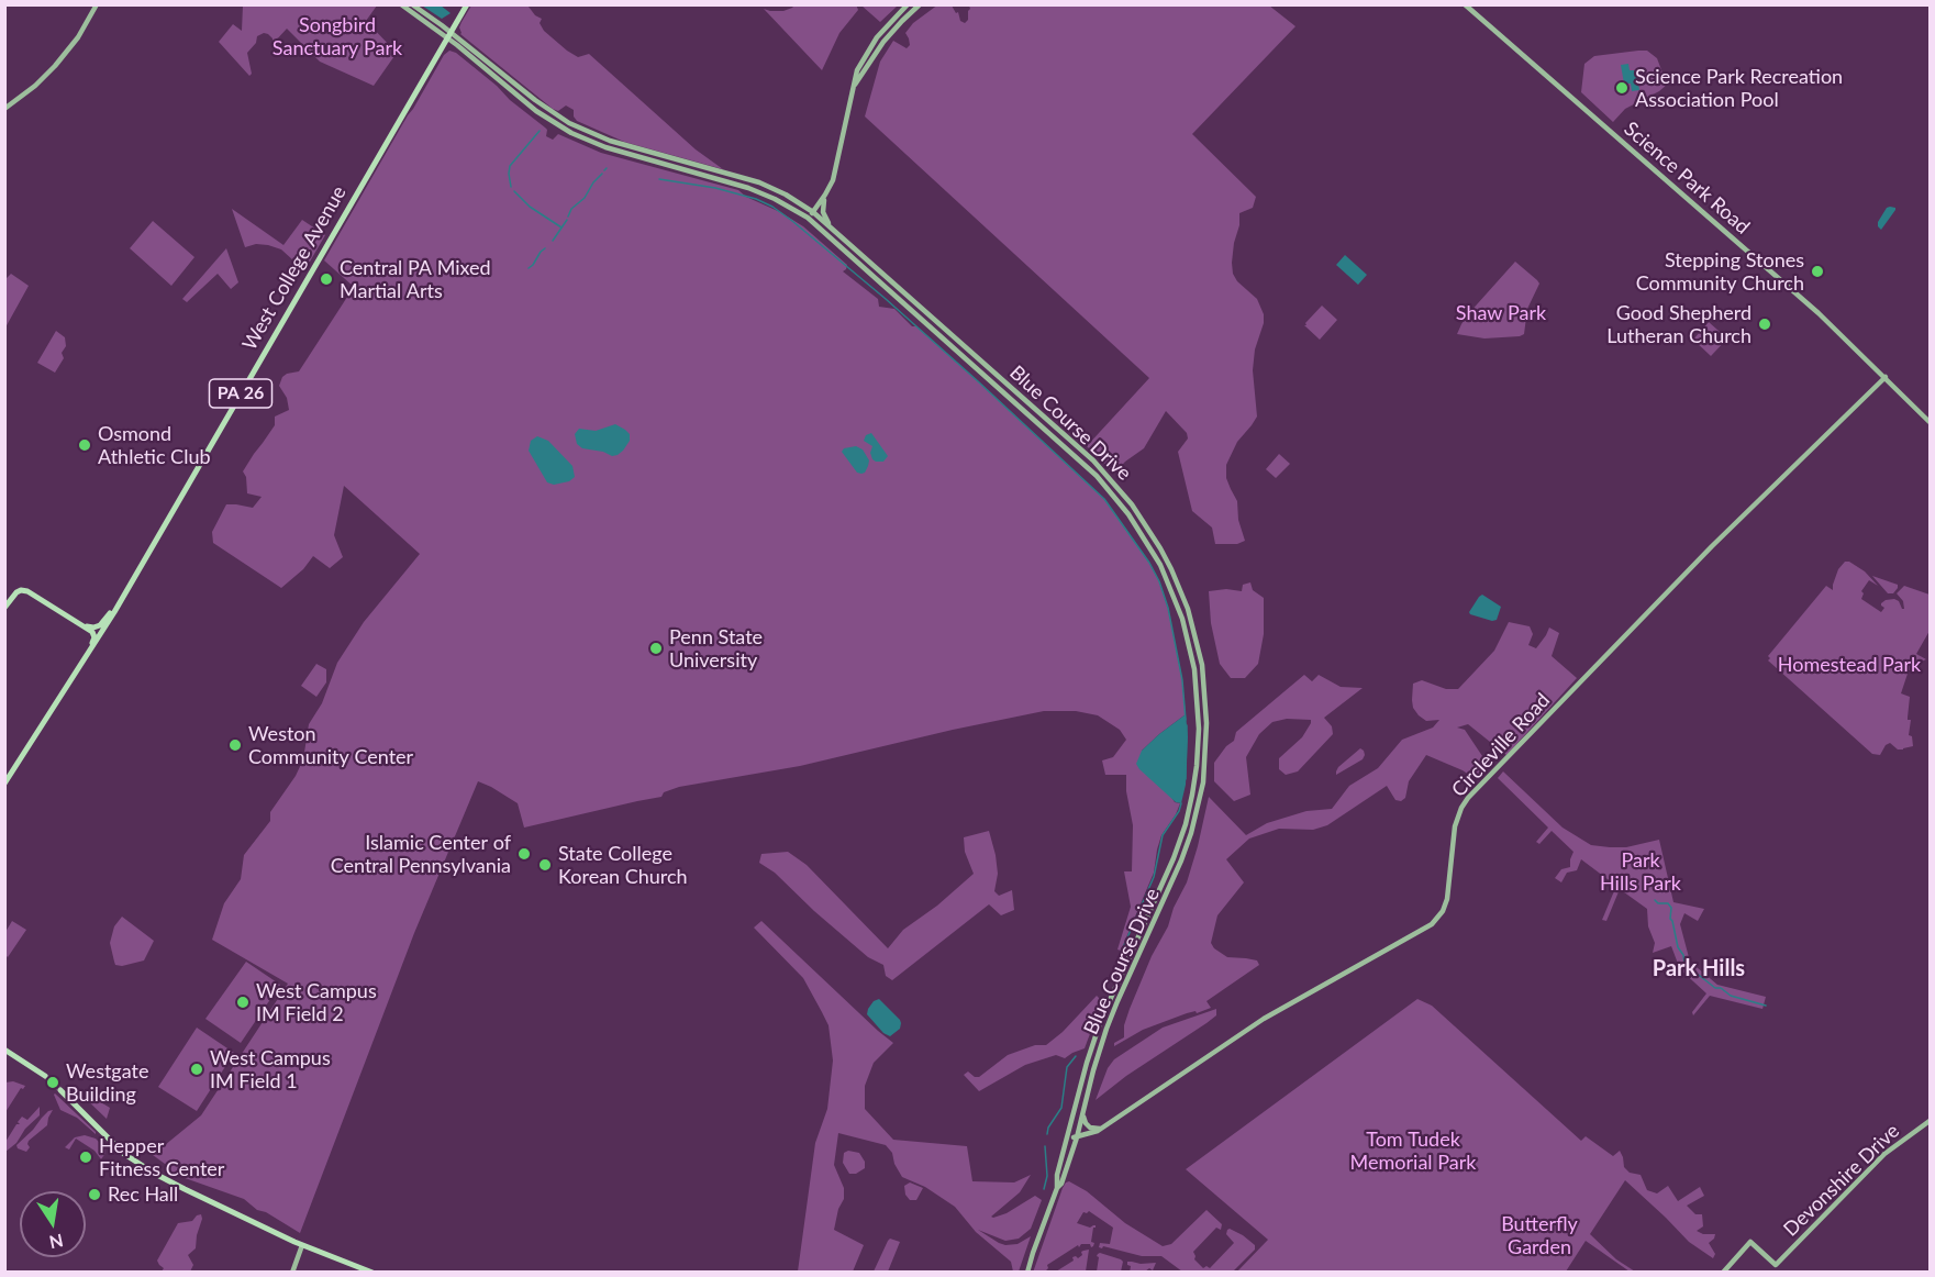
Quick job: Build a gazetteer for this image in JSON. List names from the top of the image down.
{
  "streets": {
    "main road": [
      "Science Park Road",
      "West College Avenue",
      "PA 26",
      "Blue Course Drive",
      "Circleville Road",
      "Devonshire Drive"
    ]
  },
  "crossings": [
    ["Science Park Road", "Circleville Road"],
    ["West College Avenue", "PA 26"],
    ["West College Avenue", "Blue Course Drive"],
    ["Blue Course Drive", "Circleville Road"]
  ],
  "districts": ["Park Hills"],
  "parks": [
    "Songbird Sanctuary Park",
    "Shaw Park",
    "Homestead Park",
    "Park Hills Park",
    "Tom Tudek Memorial Park",
    "Butterfly Garden"
  ],
  "places": [
    "Science Park Recreation Association Pool",
    "Stepping Stones Community Church",
    "Central PA Mixed Martial Arts",
    "Good Shepherd Lutheran Church",
    "Osmond Athletic Club",
    "Penn State University",
    "Weston Community Center",
    "Islamic Center of Central Pennsylvania",
    "State College Korean Church",
    "West Campus IM Field 2",
    "West Campus IM Field 1",
    "Westgate Building",
    "Hepper Fitness Center",
    "Rec Hall"
  ],
  "north": "bottom"
}
